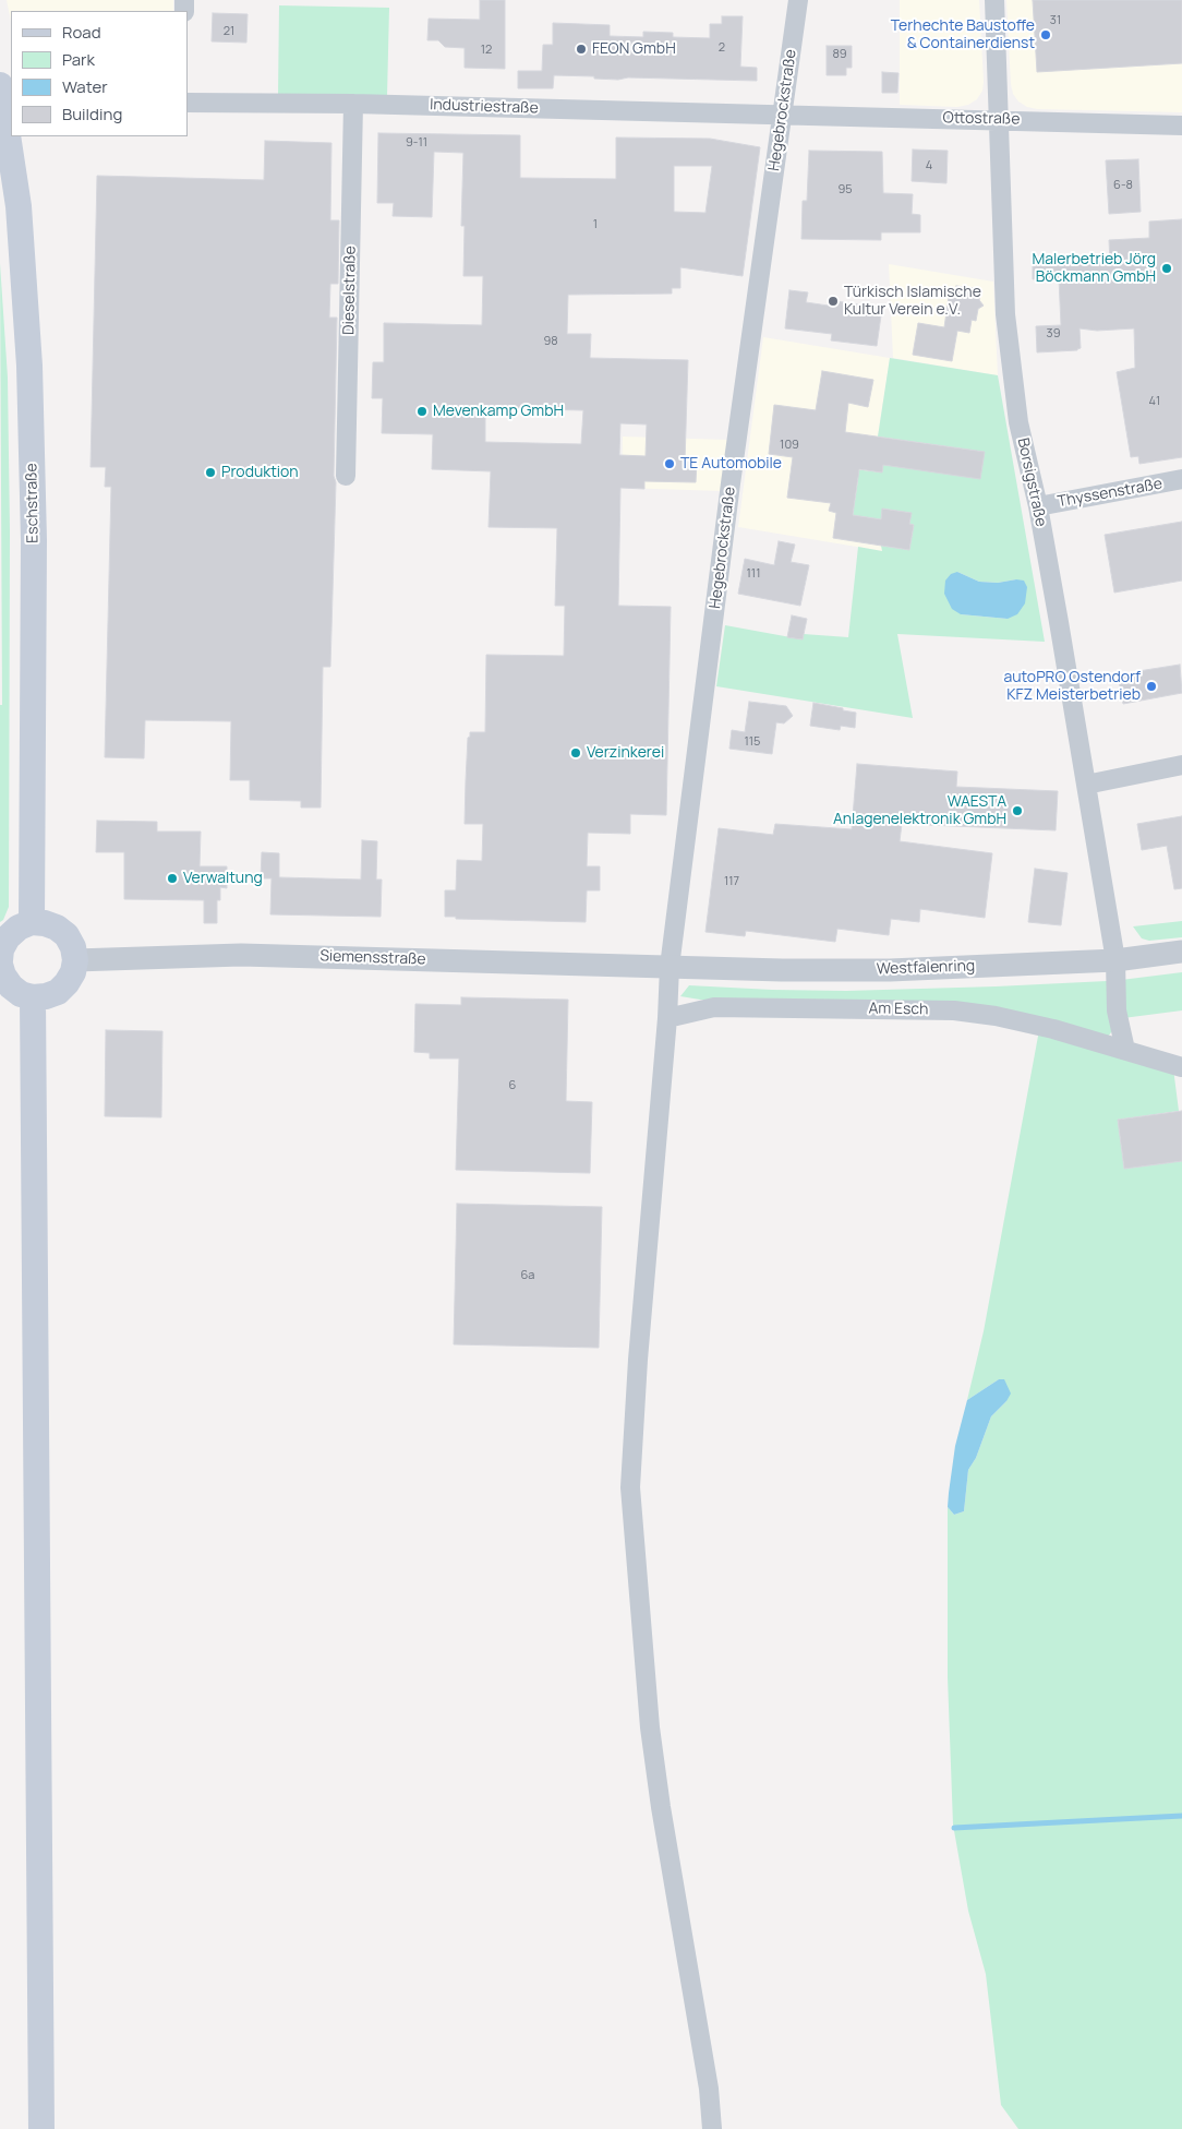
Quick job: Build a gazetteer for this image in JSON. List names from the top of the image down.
{
  "streets": {
    "main road": ["Eschstraße"],
    "street": [
      "Industriestraße",
      "Hegebrockstraße",
      "Ottostraße",
      "Dieselstraße",
      "Borsigstraße",
      "Thyssenstraße",
      "Siemensstraße",
      "Westfalenring",
      "Am Esch"
    ]
  },
  "crossings": [
    ["Industriestraße", "Hegebrockstraße"],
    ["Industriestraße", "Ottostraße"],
    ["Industriestraße", "Dieselstraße"],
    ["Hegebrockstraße", "Ottostraße"],
    ["Hegebrockstraße", "Siemensstraße"],
    ["Hegebrockstraße", "Westfalenring"],
    ["Hegebrockstraße", "Am Esch"],
    ["Ottostraße", "Borsigstraße"],
    ["Borsigstraße", "Thyssenstraße"],
    ["Borsigstraße", "Westfalenring"],
    ["Siemensstraße", "Westfalenring"]
  ],
  "places": [
    "Terhechte Baustoffe & Containerdienst",
    "FEON GmbH",
    "Malerbetrieb Jörg Böckmann GmbH",
    "Türkisch Islamische Kultur Verein e.V.",
    "Mevenkamp GmbH",
    "TE Automobile",
    "Produktion",
    "autoPRO Ostendorf KFZ Meisterbetrieb",
    "Verzinkerei",
    "WAESTA Anlagenelektronik GmbH",
    "Verwaltung"
  ],
  "house_numbers": [
    "31",
    "21",
    "2",
    "12",
    "89",
    "9-11",
    "4",
    "6-8",
    "95",
    "1",
    "39",
    "98",
    "41",
    "109",
    "111",
    "115",
    "117",
    "6",
    "6a"
  ],
  "legend": [
    "Road",
    "Park",
    "Water",
    "Building"
  ]
}
